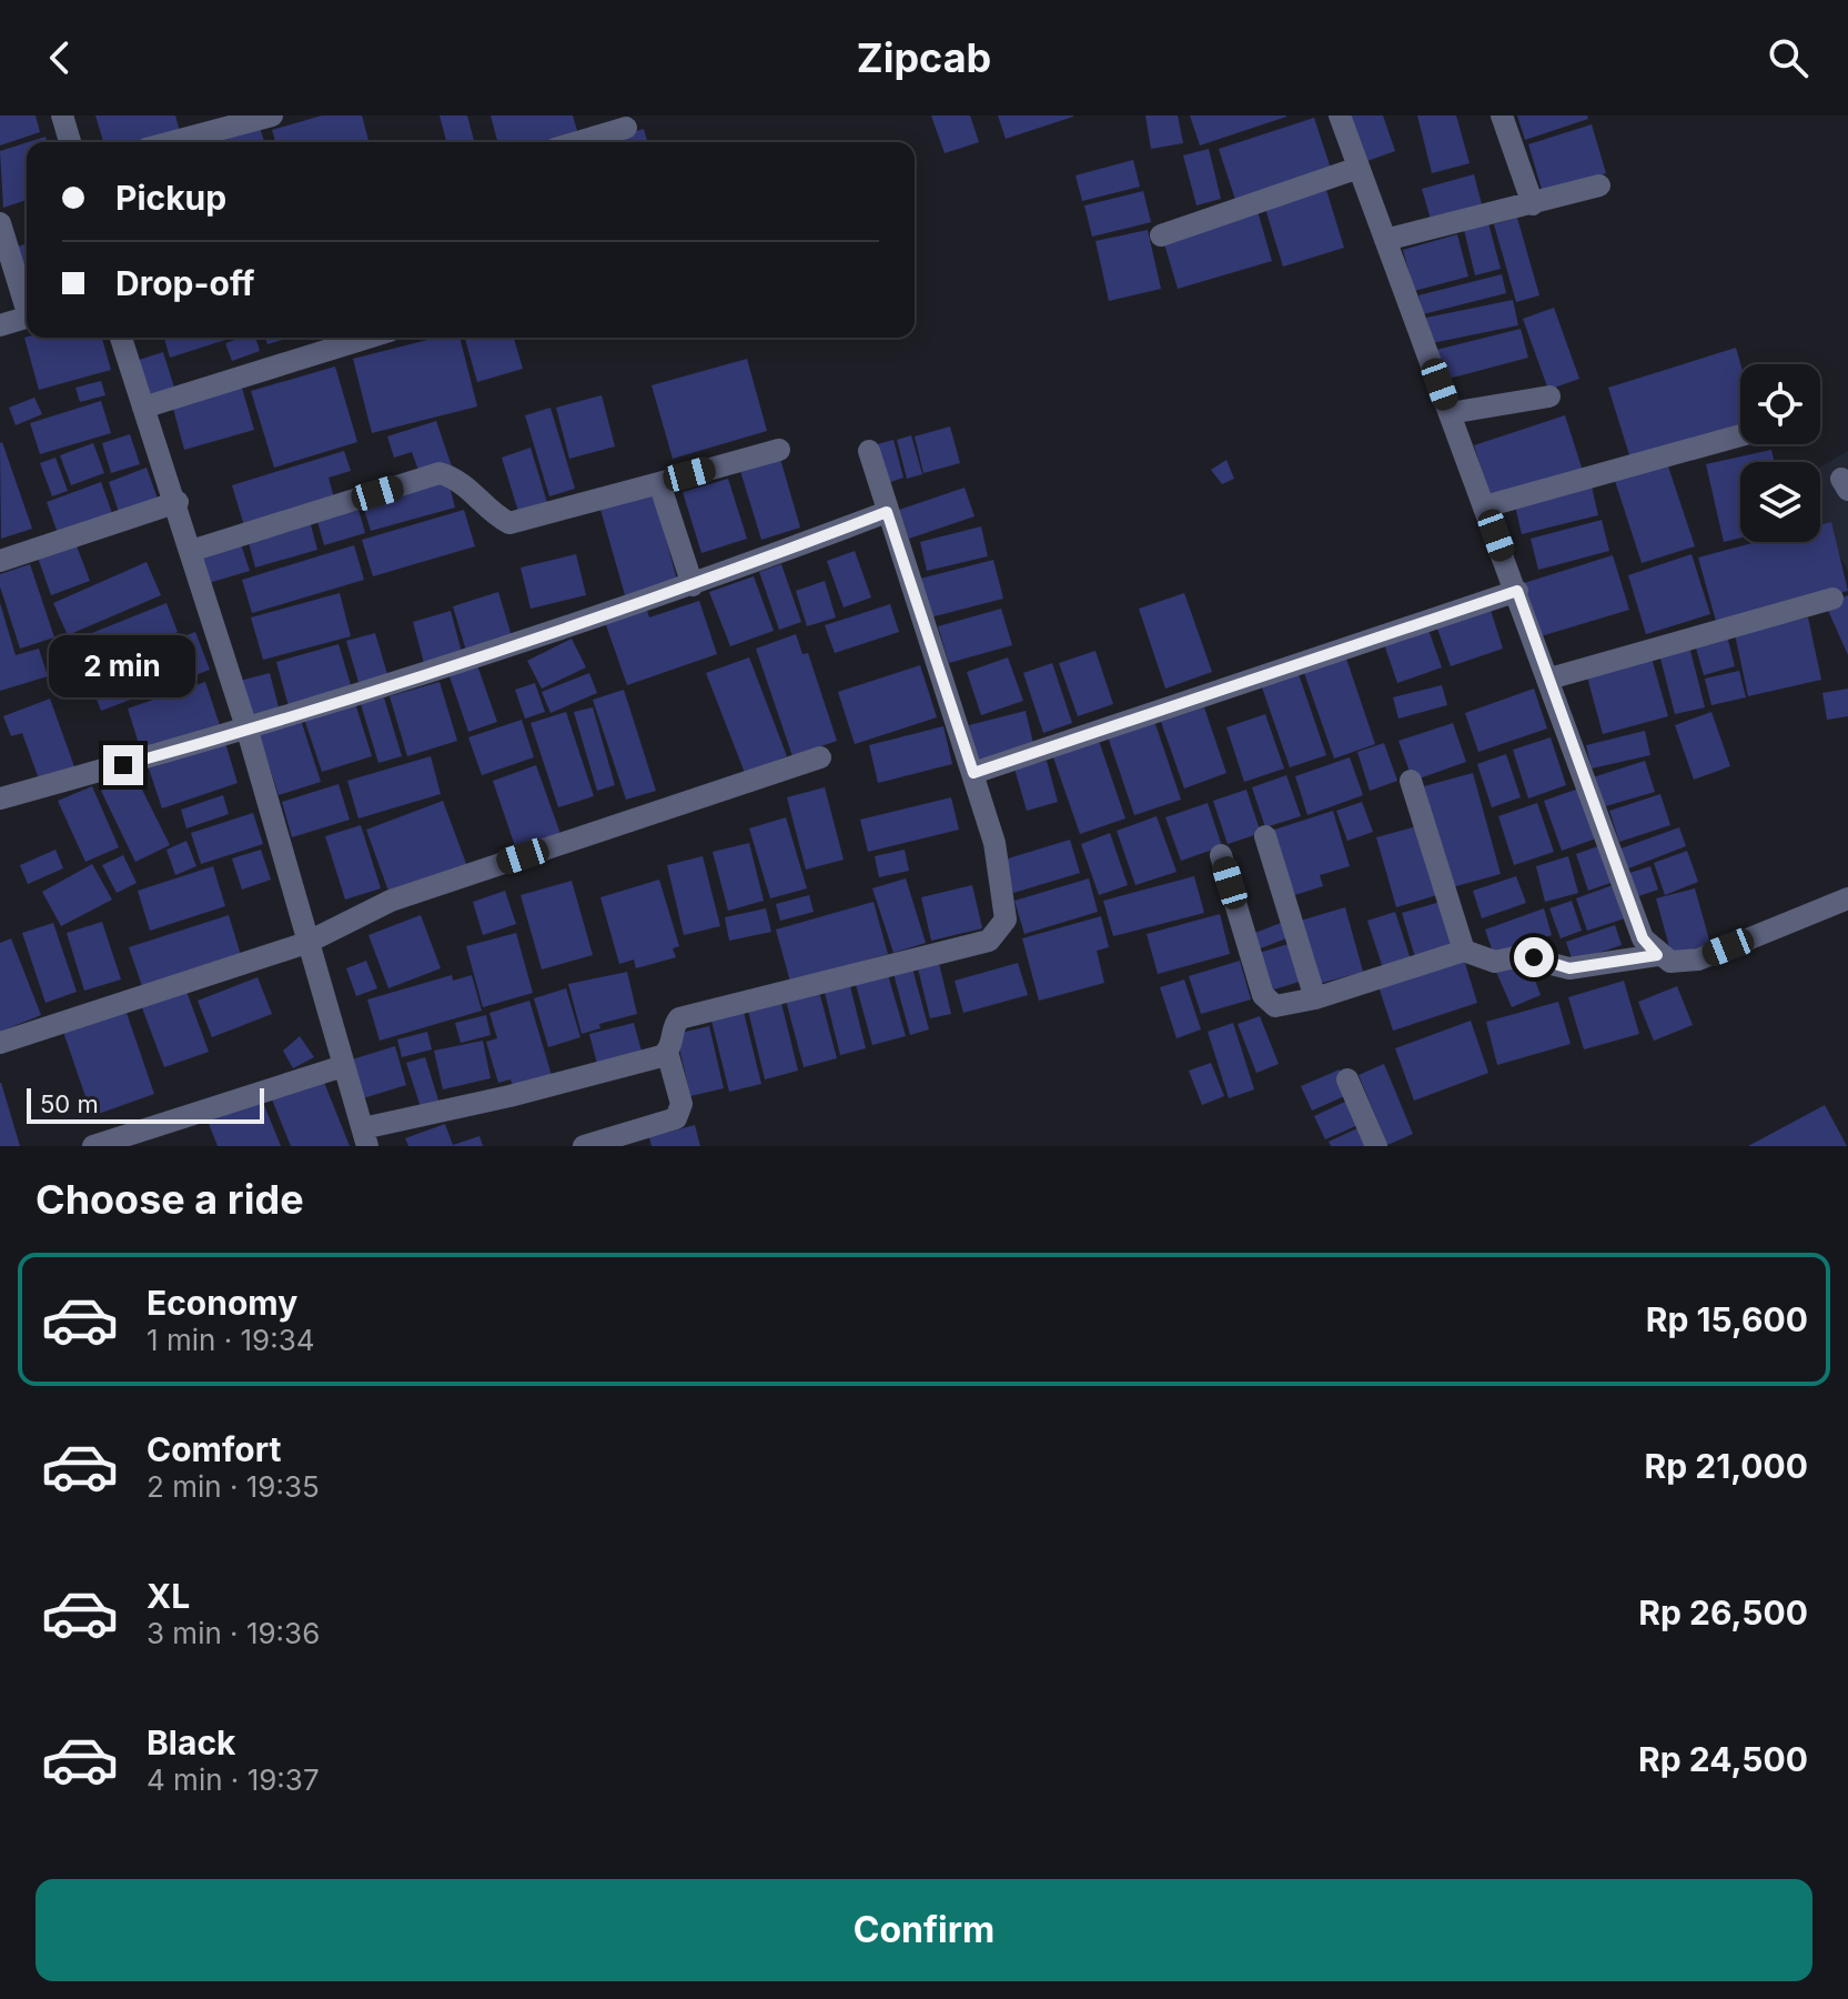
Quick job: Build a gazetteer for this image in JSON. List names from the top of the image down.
{
  "scale_bar": "50 m",
  "page": {
    "header": "Zipcab",
    "banner": ["Pickup", "Drop-off"],
    "bubble": "2 min",
    "scale": "50 m",
    "heading": "Choose a ride",
    "list": [
      {
        "name": "Economy",
        "note": "1 min · 19:34",
        "value": "Rp 15,600"
      },
      {
        "name": "Comfort",
        "note": "2 min · 19:35",
        "value": "Rp 21,000"
      },
      {
        "name": "XL",
        "note": "3 min · 19:36",
        "value": "Rp 26,500"
      },
      {
        "name": "Black",
        "note": "4 min · 19:37",
        "value": "Rp 24,500"
      }
    ],
    "buttons": "Confirm"
  }
}
